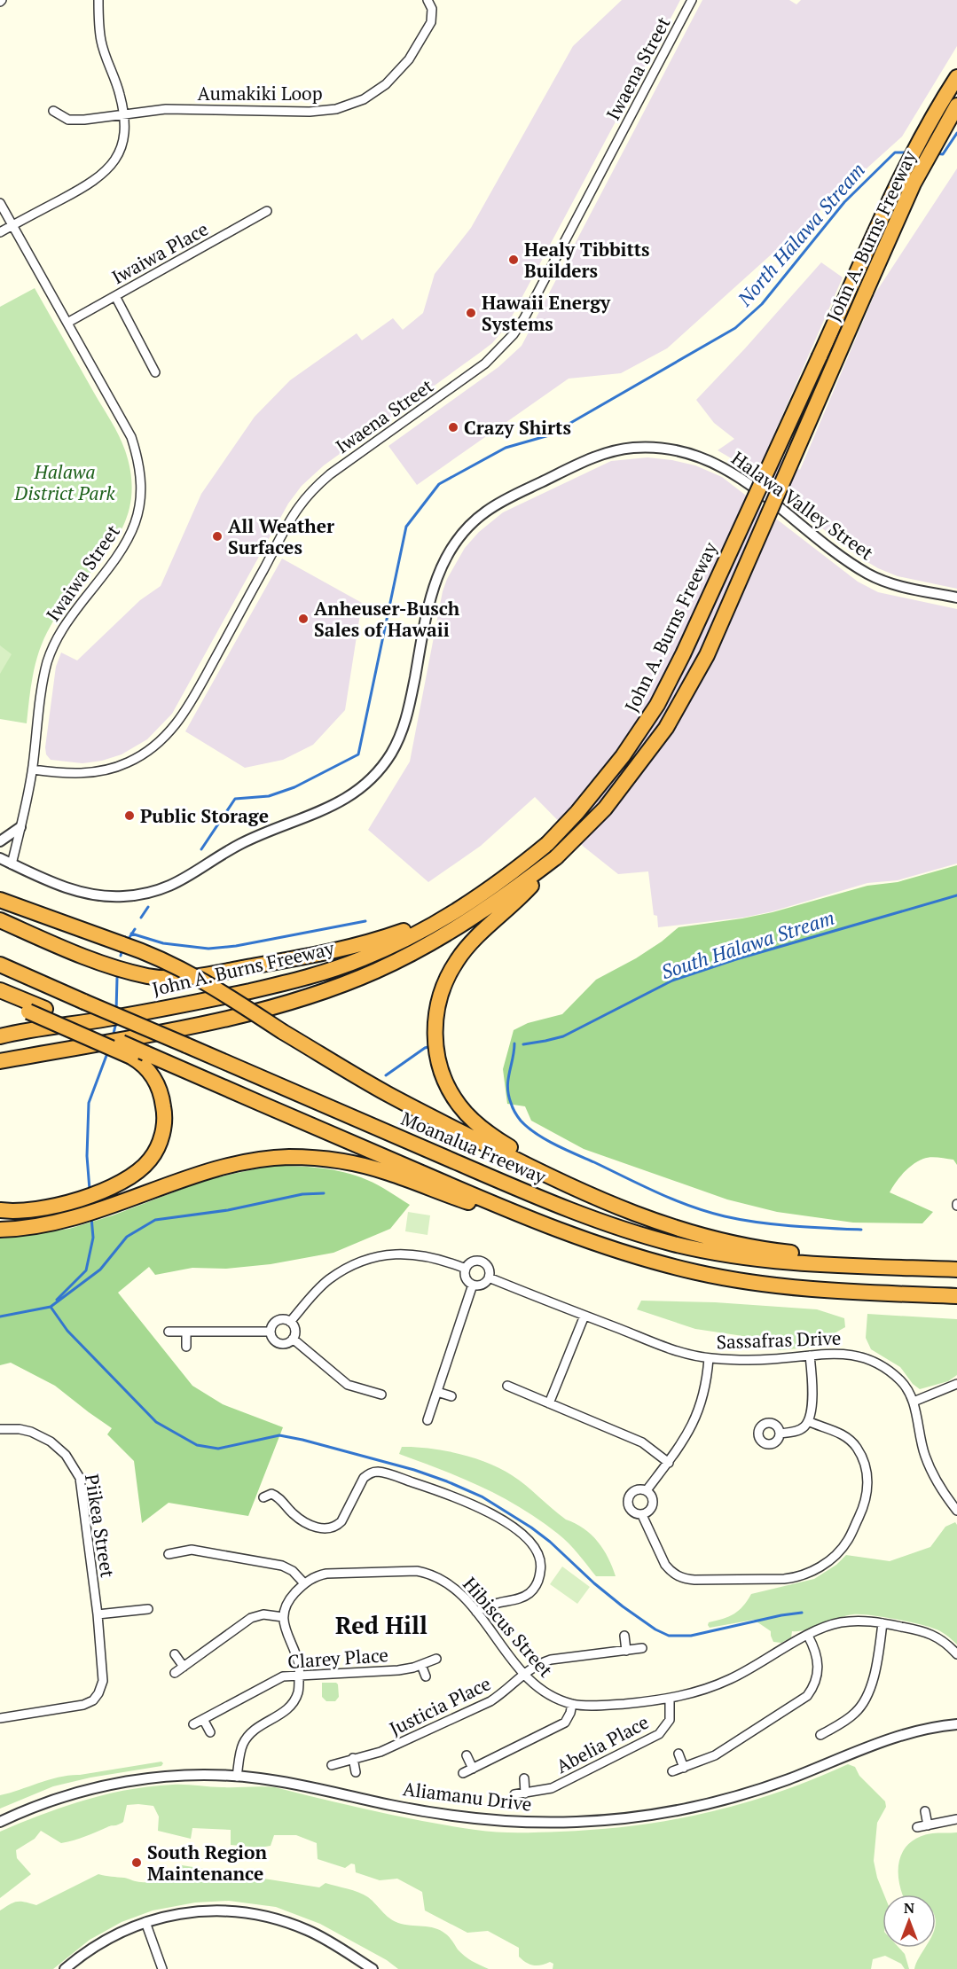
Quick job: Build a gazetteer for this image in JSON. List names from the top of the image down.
{
  "streets": {
    "highway": ["John A. Burns Freeway", "Moanalua Freeway"],
    "street": [
      "Iwaena Street",
      "Aumakiki Loop",
      "Iwaiwa Place",
      "Halawa Valley Street",
      "Iwaiwa Street",
      "Sassafras Drive",
      "Piikea Street",
      "Hibiscus Street",
      "Clarey Place",
      "Justicia Place",
      "Abelia Place",
      "Aliamanu Drive"
    ]
  },
  "crossings": [
    ["Iwaena Street", "Iwaiwa Street"],
    ["Iwaiwa Place", "Iwaiwa Street"],
    ["Halawa Valley Street", "Iwaiwa Street"],
    ["Hibiscus Street", "Justicia Place"],
    ["Hibiscus Street", "Abelia Place"]
  ],
  "districts": ["Red Hill"],
  "water": ["North Hālawa Stream", "South Hālawa Stream"],
  "parks": ["Halawa District Park"],
  "places": [
    "Healy Tibbitts Builders",
    "Hawaii Energy Systems",
    "Crazy Shirts",
    "All Weather Surfaces",
    "Anheuser-Busch Sales of Hawaii",
    "Public Storage",
    "South Region Maintenance"
  ],
  "north": "top"
}
